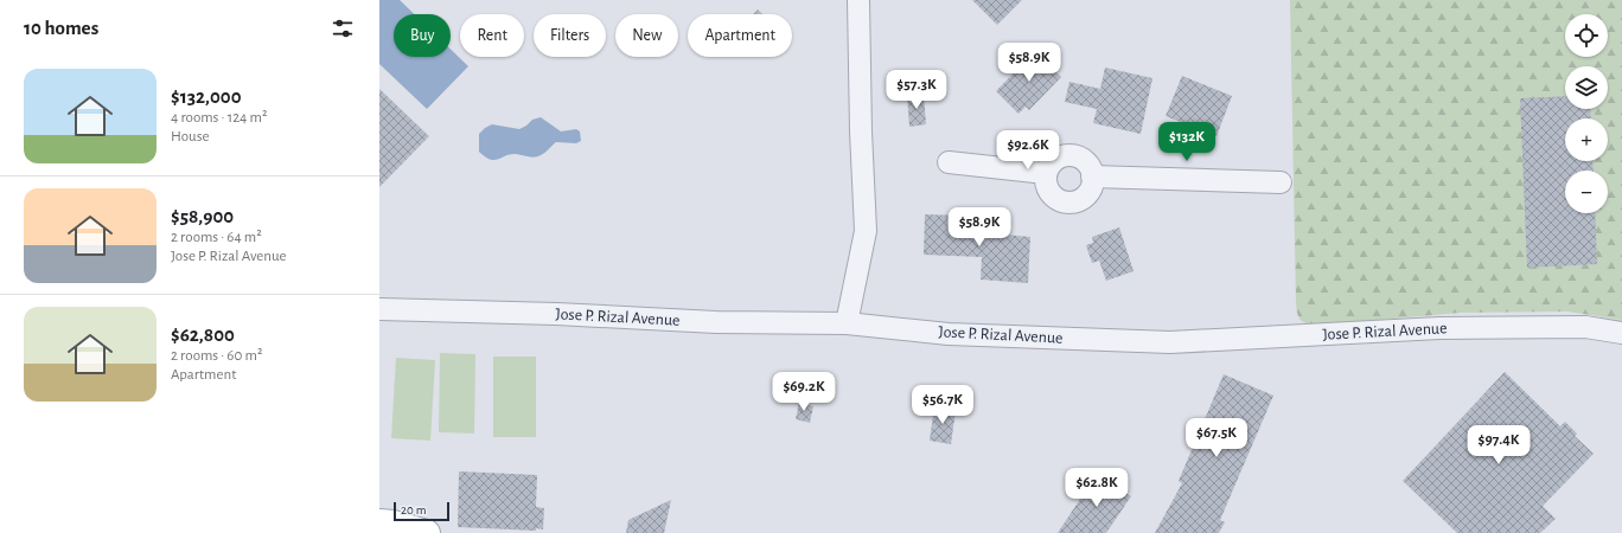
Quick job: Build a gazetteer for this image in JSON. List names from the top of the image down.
{
  "streets": {
    "street": ["Jose P. Rizal Avenue"]
  },
  "scale_bar": "20 m",
  "page": {
    "heading": "10 homes",
    "map_buttons": ["+", "−"],
    "chip": [
      "Buy",
      "Rent",
      "Filters",
      "New",
      "Apartment"
    ],
    "price": [
      "$58.9K",
      "$57.3K",
      "$132K",
      "$92.6K",
      "$58.9K",
      "$69.2K",
      "$56.7K",
      "$67.5K",
      "$97.4K",
      "$62.8K"
    ],
    "list": [
      {
        "name": "$132,000",
        "note": "4 rooms · 124 m² · House"
      },
      {
        "name": "$58,900",
        "note": "2 rooms · 64 m² · Jose P. Rizal Avenue"
      },
      {
        "name": "$62,800",
        "note": "2 rooms · 60 m² · Apartment"
      }
    ],
    "scale": "20 m"
  }
}
